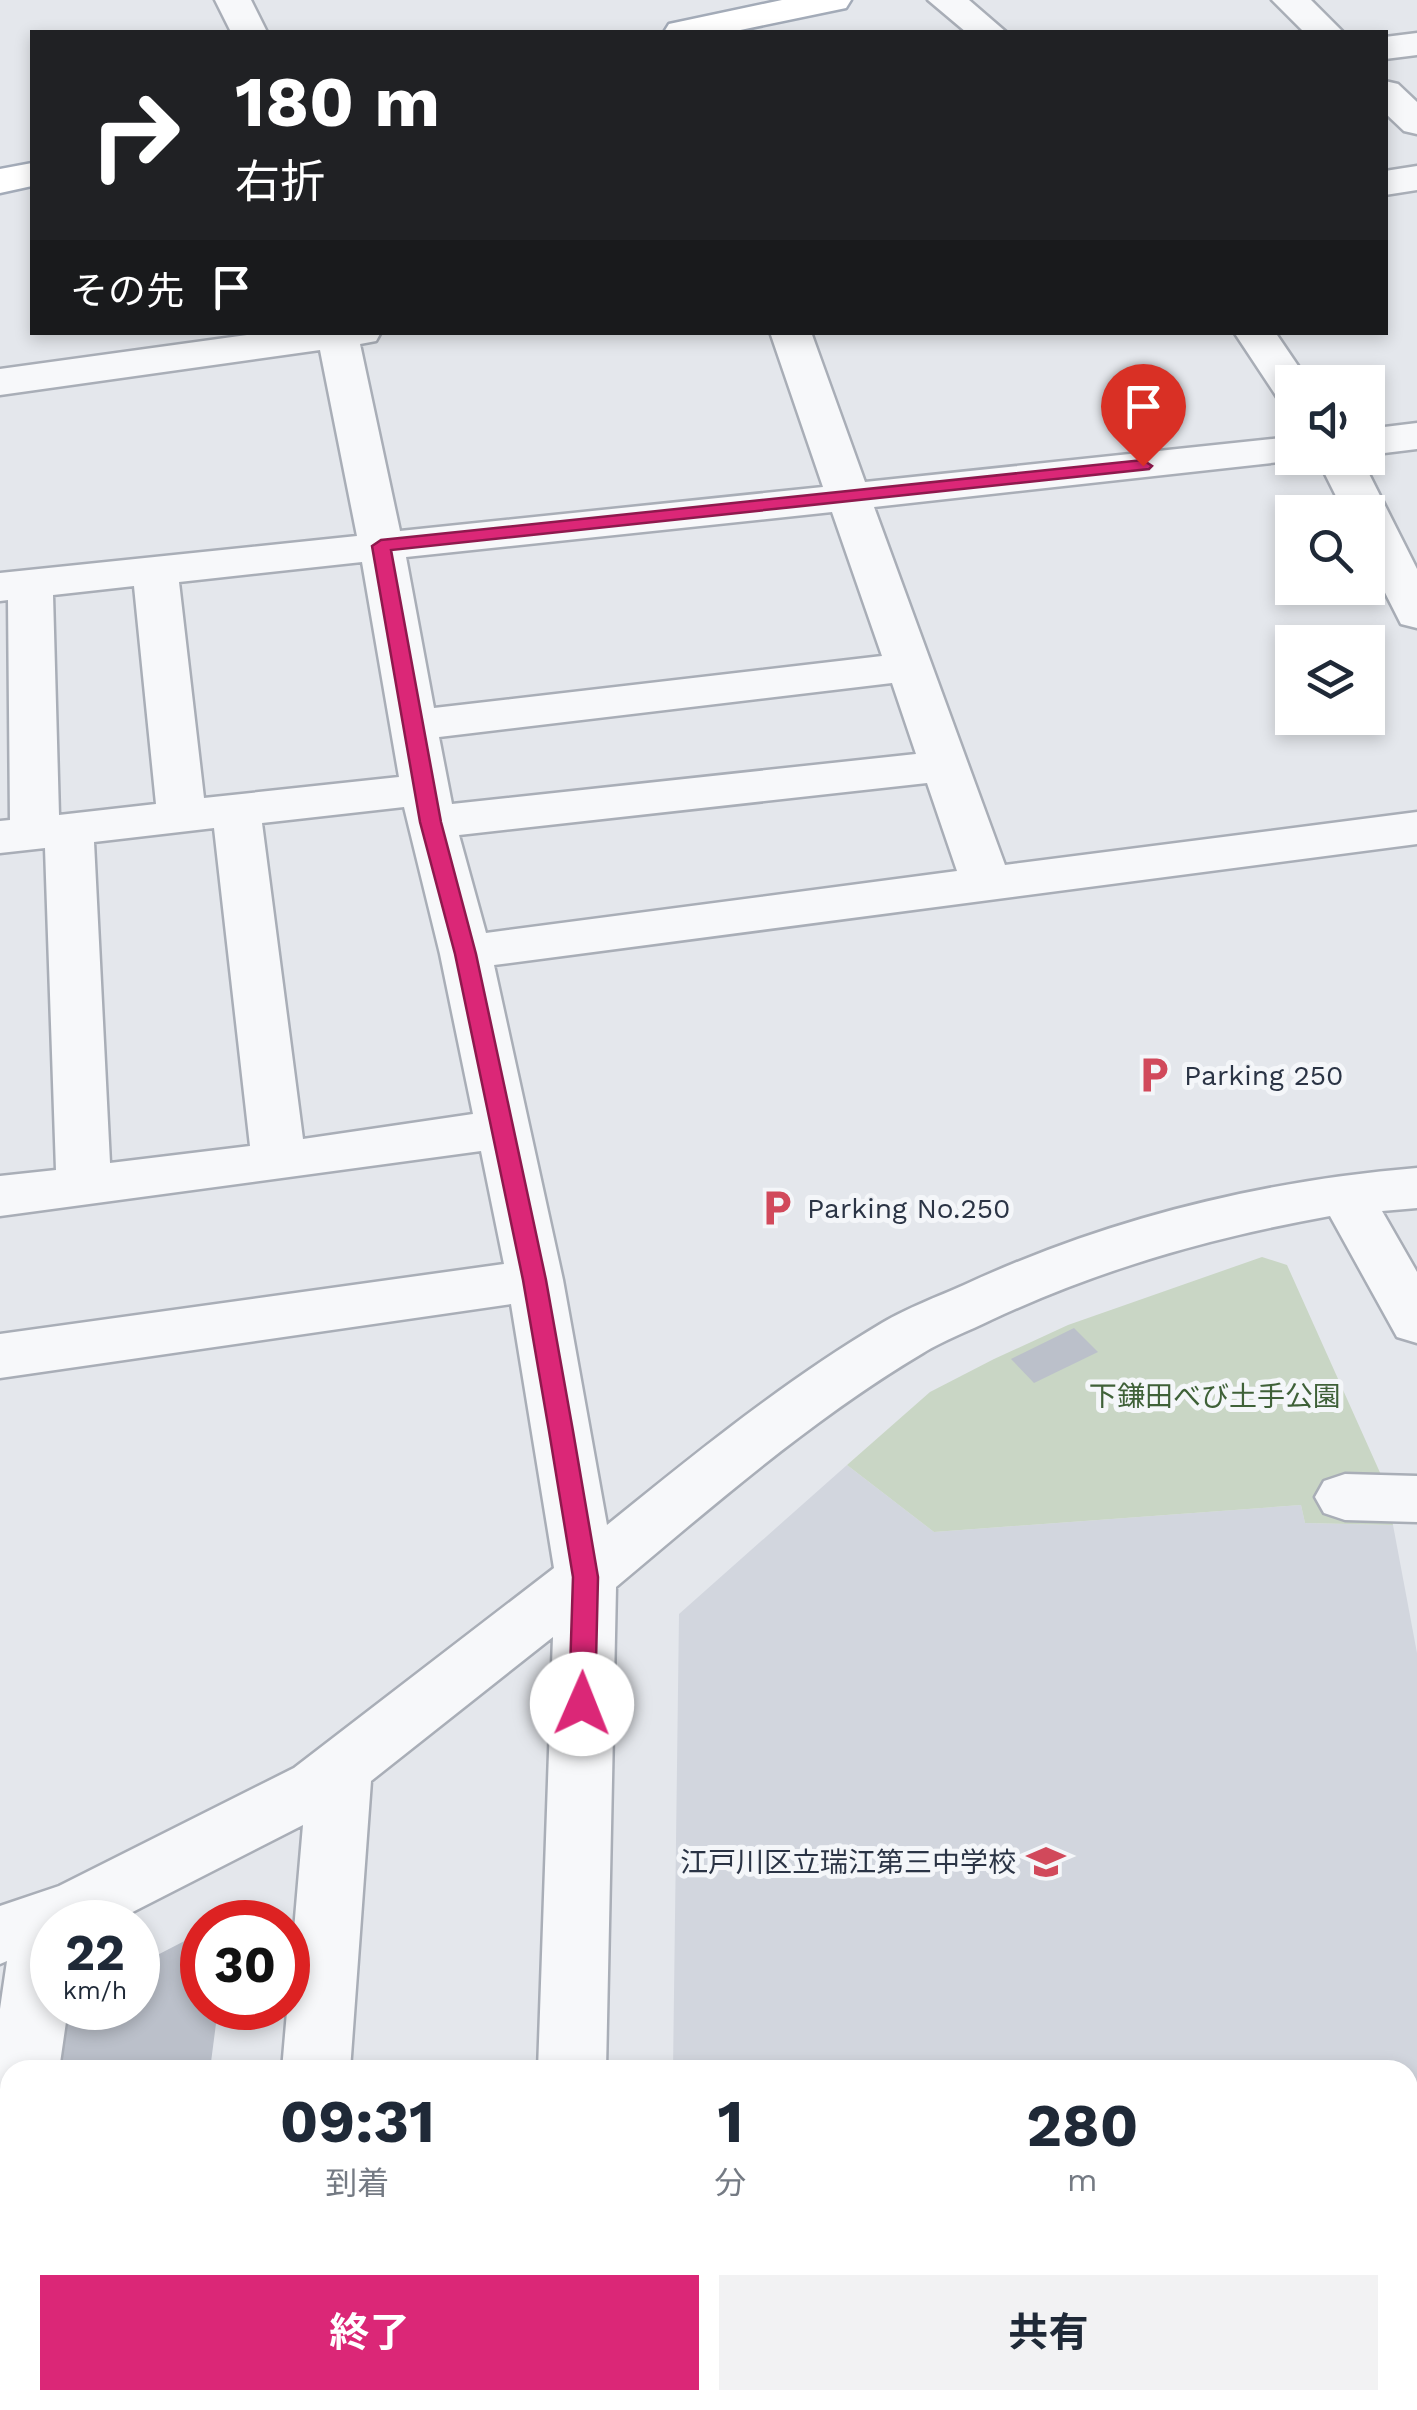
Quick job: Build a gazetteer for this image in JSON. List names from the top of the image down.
{
  "parks": ["下鎌田べび土手公園"],
  "places": {
    "parking": ["Parking 250", "Parking No.250"],
    "school or university": ["江戸川区立瑞江第三中学校"]
  },
  "page": {
    "turn": ["180 m", "右折"],
    "then": "その先",
    "speed": "22 km/h",
    "limit": "30",
    "eta": [
      "09:31",
      "到着",
      "1",
      "分",
      "280",
      "m"
    ],
    "buttons": ["終了", "共有"]
  }
}
